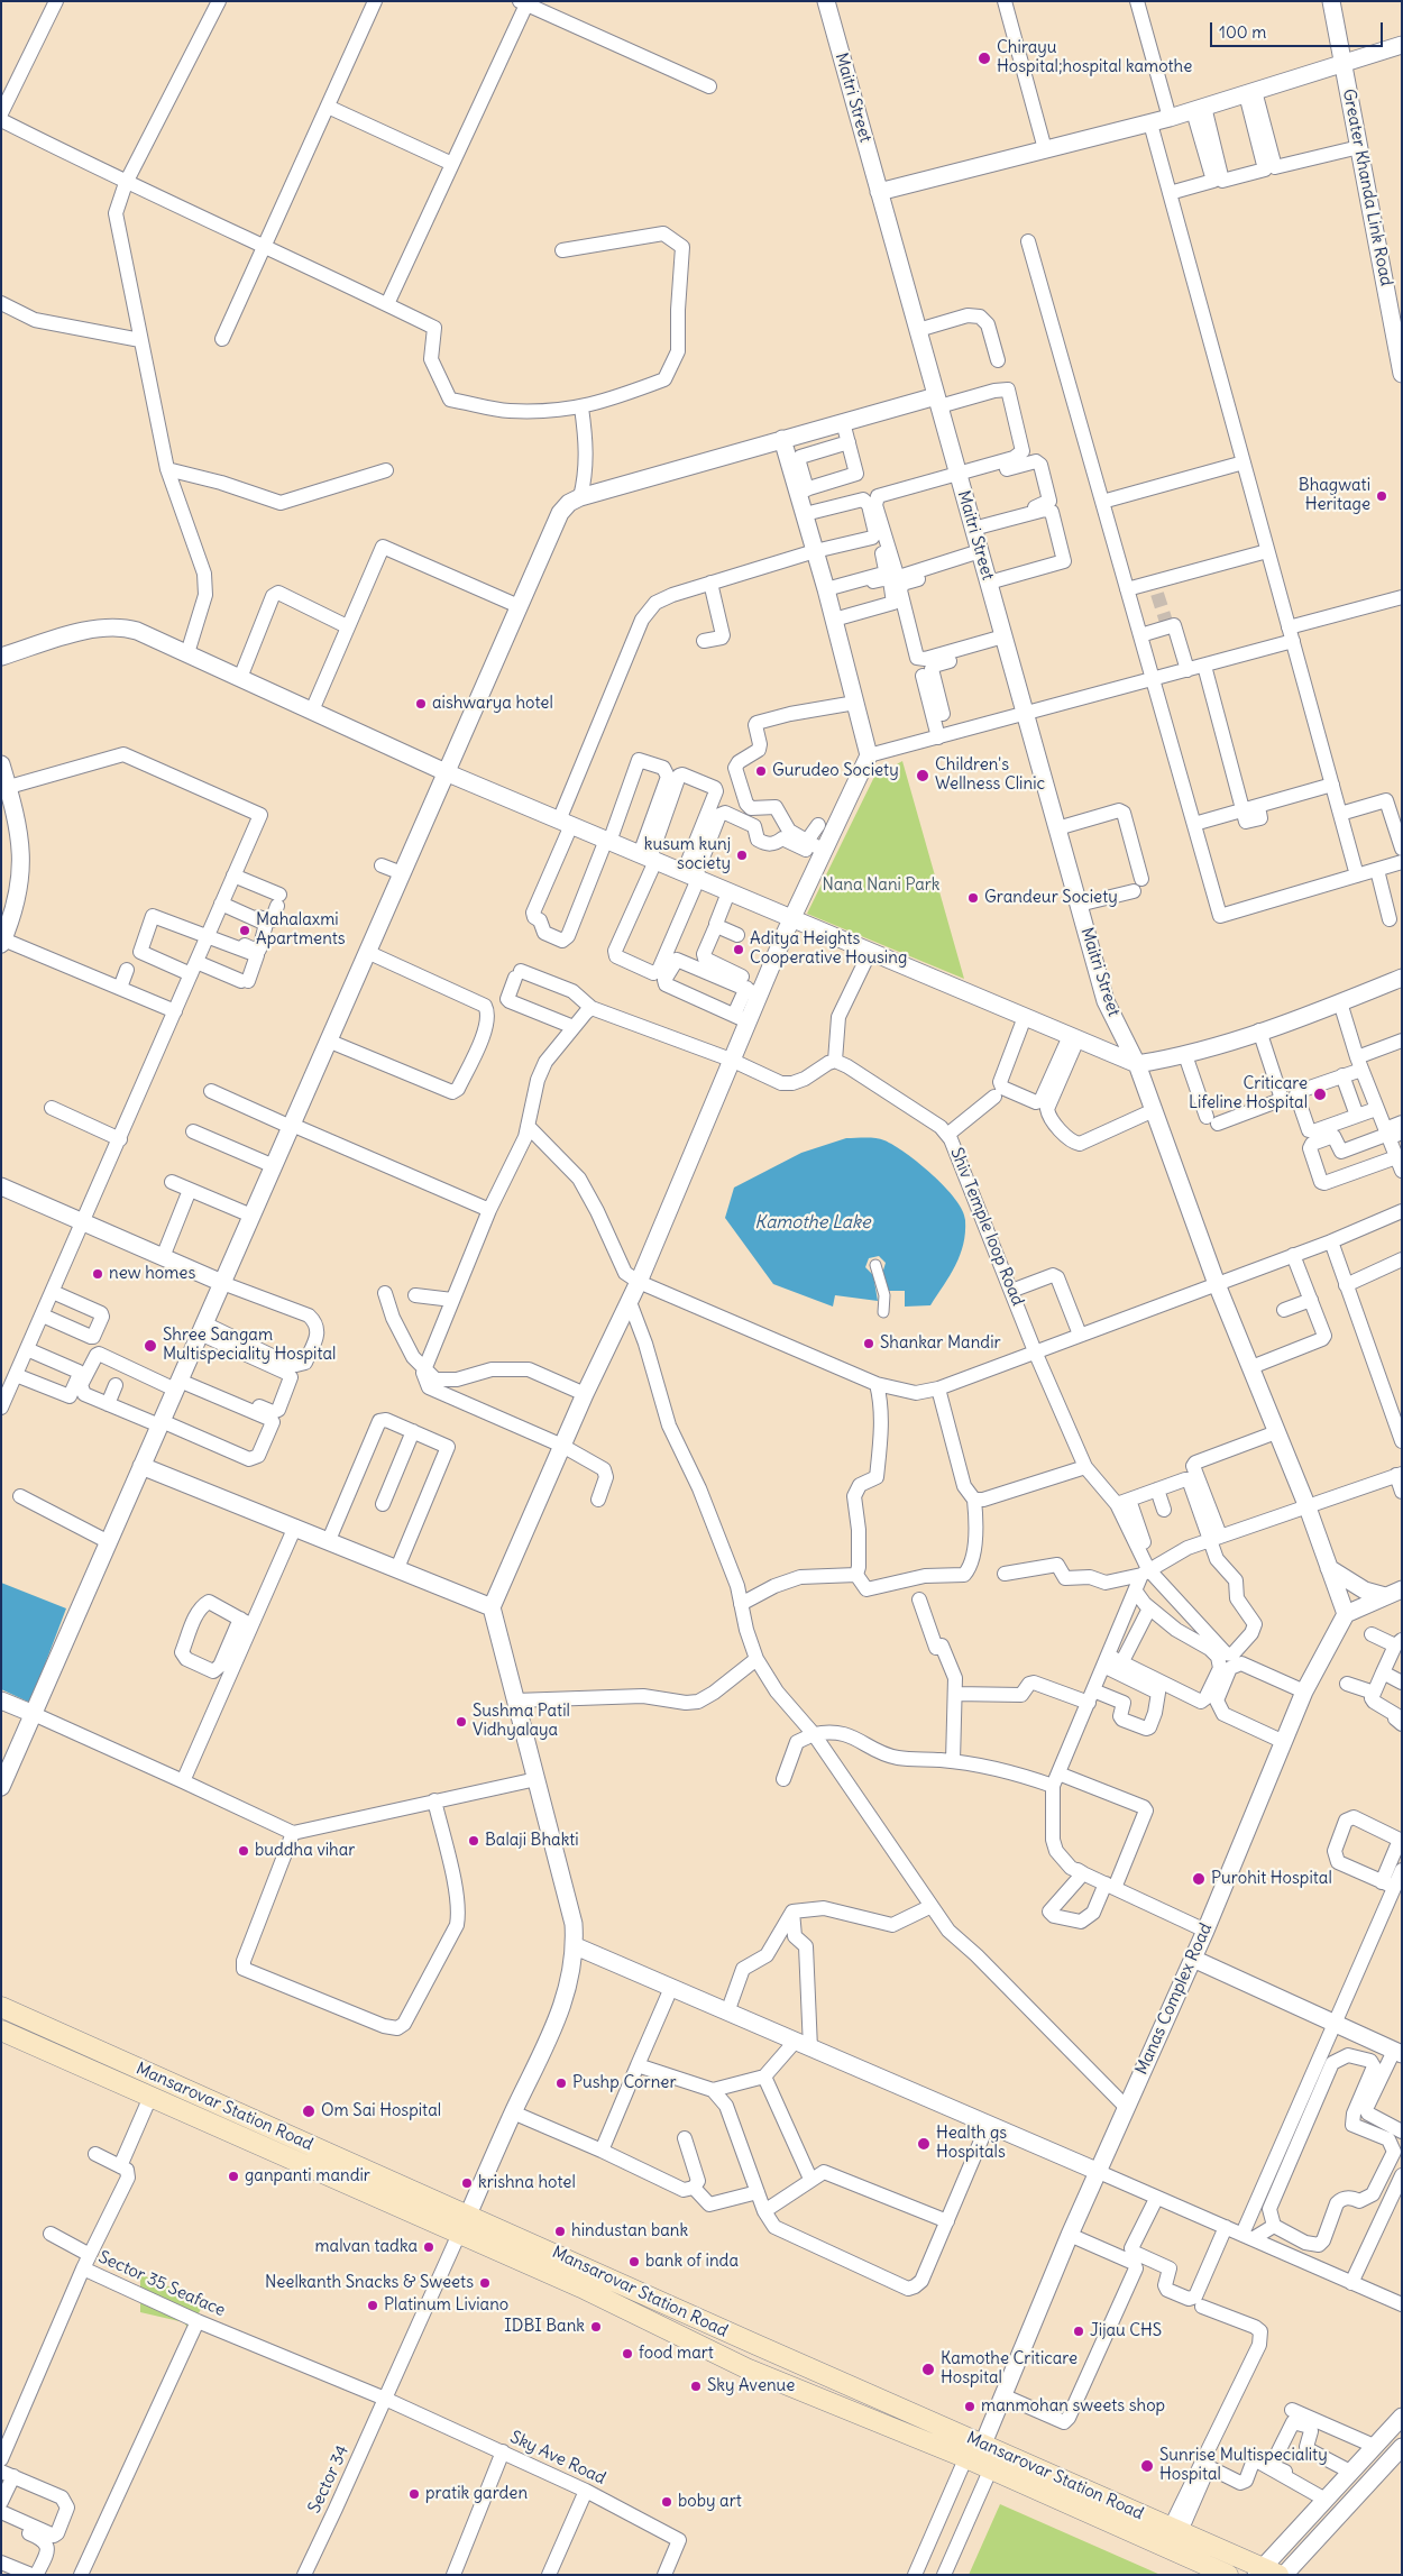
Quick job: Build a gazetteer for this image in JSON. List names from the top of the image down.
{
  "streets": {
    "main road": ["Mansarovar Station Road"],
    "street": [
      "Maitri Street",
      "Greater Khanda Link Road",
      "Shiv Temple loop Road",
      "Manas Complex Road",
      "Sector 35 Seaface",
      "Sky Ave Road",
      "Sector 34"
    ]
  },
  "crossings": [
    ["Maitri Street", "Manas Complex Road"],
    ["Manas Complex Road", "Mansarovar Station Road"],
    ["Mansarovar Station Road", "Sector 34"],
    ["Sector 35 Seaface", "Sky Ave Road"],
    ["Sector 35 Seaface", "Sector 34"],
    ["Sky Ave Road", "Sector 34"]
  ],
  "water": ["Kamothe Lake"],
  "parks": ["Nana Nani Park"],
  "places": [
    "Chirayu Hospital;hospital kamothe",
    "Bhagwati Heritage",
    "aishwarya hotel",
    "Gurudeo Society",
    "Children's Wellness Clinic",
    "kusum kunj society",
    "Grandeur Society",
    "Mahalaxmi Apartments",
    "Aditya Heights Cooperative Housing",
    "Criticare Lifeline Hospital",
    "new homes",
    "Shankar Mandir",
    "Shree Sangam Multispeciality Hospital",
    "Sushma Patil Vidhyalaya",
    "Balaji Bhakti",
    "buddha vihar",
    "Purohit Hospital",
    "Pushp Corner",
    "Om Sai Hospital",
    "Health gs Hospitals",
    "ganpanti mandir",
    "krishna hotel",
    "hindustan bank",
    "malvan tadka",
    "bank of inda",
    "Neelkanth Snacks & Sweets",
    "Platinum Liviano",
    "IDBI Bank",
    "Jijau CHS",
    "food mart",
    "Kamothe Criticare Hospital",
    "Sky Avenue",
    "manmohan sweets shop",
    "Sunrise Multispeciality Hospital",
    "pratik garden",
    "boby art"
  ],
  "scale_bar": "100 m"
}
